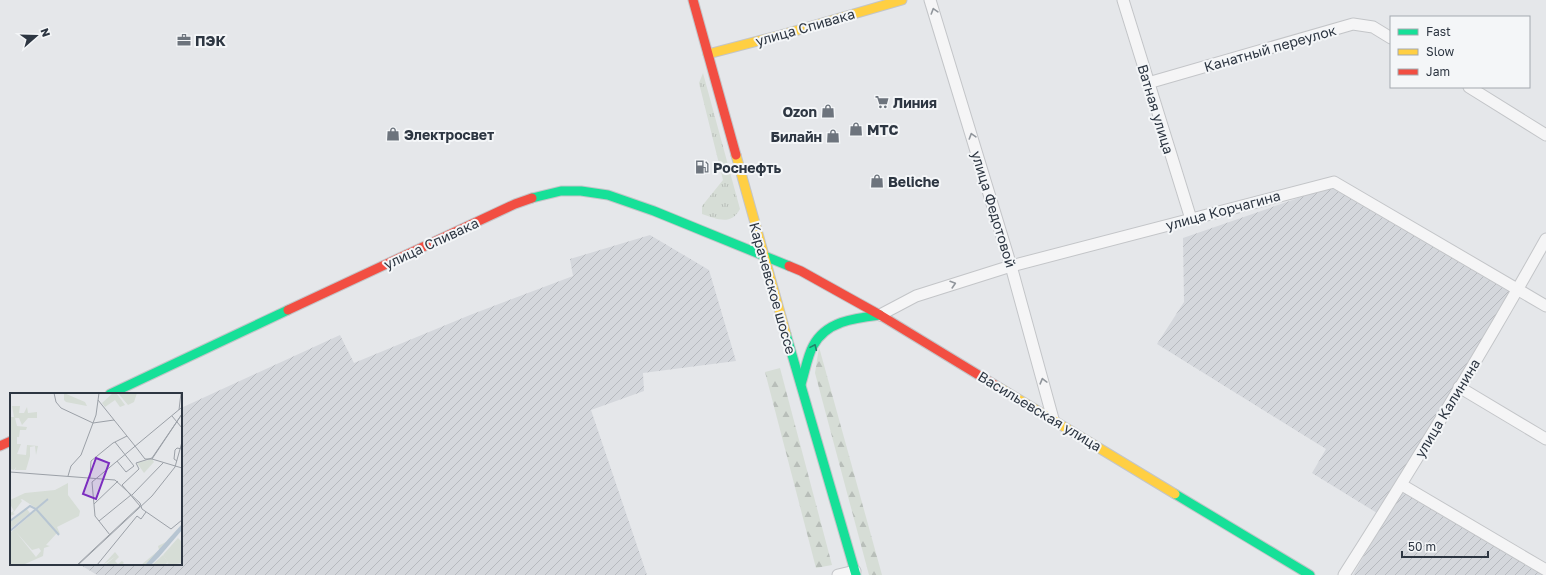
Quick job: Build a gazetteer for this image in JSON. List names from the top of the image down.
{
  "streets": {
    "main road": ["улица Спивака", "Карачевское шоссе", "Васильевская улица"],
    "street": [
      "Канатный переулок",
      "Ватная улица",
      "улица Федотовой",
      "улица Корчагина",
      "улица Калинина"
    ]
  },
  "crossings": [
    ["улица Спивака", "Карачевское шоссе"],
    ["улица Спивака", "Васильевская улица"],
    ["Канатный переулок", "Ватная улица"],
    ["Ватная улица", "улица Корчагина"],
    ["улица Федотовой", "улица Корчагина"],
    ["улица Федотовой", "Васильевская улица"],
    ["улица Корчагина", "улица Калинина"],
    ["улица Корчагина", "Васильевская улица"],
    ["Карачевское шоссе", "Васильевская улица"]
  ],
  "one_way": ["улица Федотовой"],
  "places": {
    "office": ["ПЭК"],
    "supermarket": ["Линия"],
    "shop": [
      "Ozon",
      "МТС",
      "Электросвет",
      "Билайн",
      "Beliche"
    ],
    "fuel station": ["Роснефть"]
  },
  "legend": ["Fast", "Slow", "Jam"],
  "scale_bar": "50 m",
  "north": "right"
}
